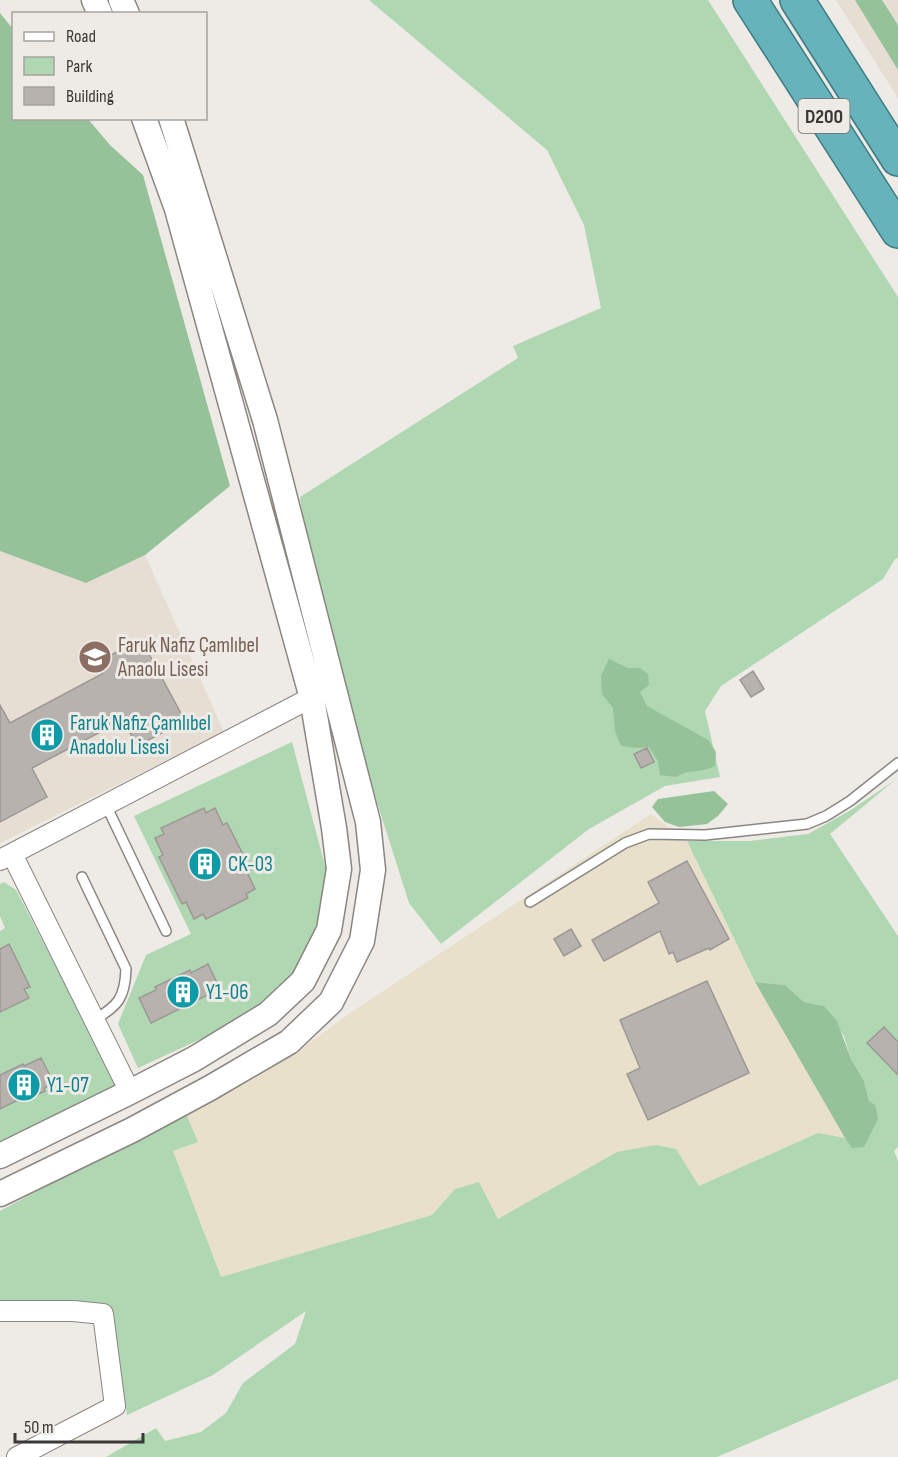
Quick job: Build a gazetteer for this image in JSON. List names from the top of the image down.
{
  "streets": {
    "highway": ["D200"]
  },
  "places": {
    "school or university": ["Faruk Nafiz Çamlıbel Anaolu Lisesi"],
    "building": [
      "Faruk Nafiz Çamlıbel Anadolu Lisesi",
      "CK-03",
      "Y1-06",
      "Y1-07"
    ]
  },
  "legend": ["Road", "Park", "Building"],
  "scale_bar": "50 m"
}
